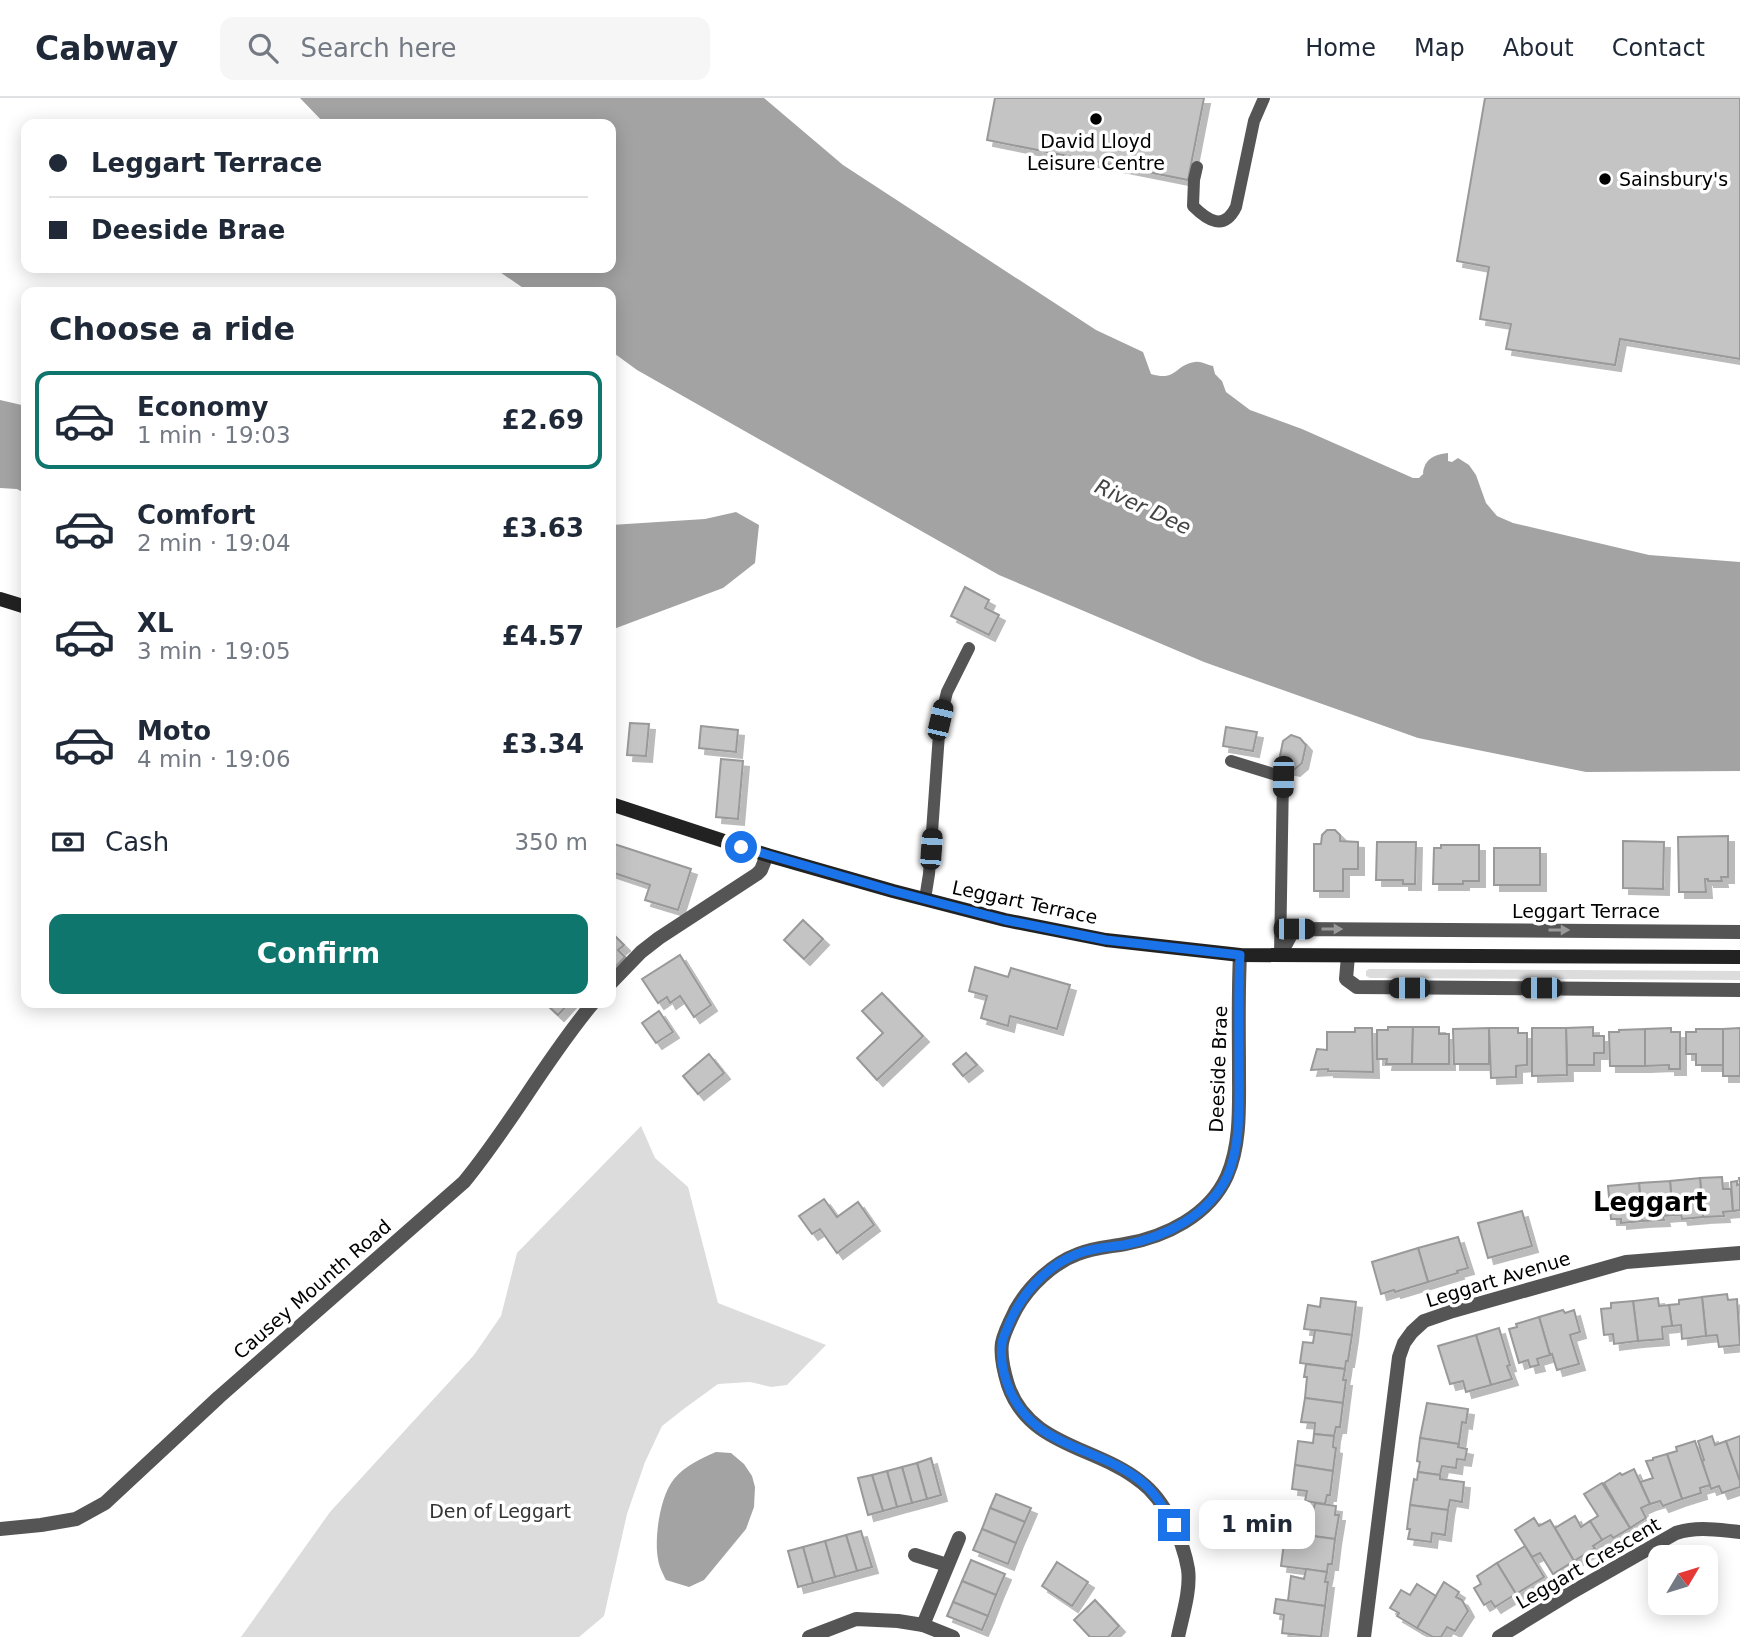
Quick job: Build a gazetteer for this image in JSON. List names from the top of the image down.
{
  "streets": {
    "main road": ["Leggart Terrace"],
    "street": [
      "Deeside Brae",
      "Leggart Avenue",
      "Causey Mounth Road",
      "Leggart Crescent"
    ]
  },
  "crossings": [
    ["Leggart Terrace", "Deeside Brae"]
  ],
  "districts": ["Leggart"],
  "water": ["River Dee"],
  "parks": ["Den of Leggart"],
  "places": ["David Lloyd Leisure Centre", "Sainsbury's"],
  "north": "top right",
  "page": {
    "header": "Cabway",
    "search": "Search here",
    "nav": [
      "Home",
      "Map",
      "About",
      "Contact"
    ],
    "banner": ["Leggart Terrace", "Deeside Brae"],
    "heading": "Choose a ride",
    "list": [
      {
        "name": "Economy",
        "note": "1 min · 19:03",
        "value": "£2.69"
      },
      {
        "name": "Comfort",
        "note": "2 min · 19:04",
        "value": "£3.63"
      },
      {
        "name": "XL",
        "note": "3 min · 19:05",
        "value": "£4.57"
      },
      {
        "name": "Moto",
        "note": "4 min · 19:06",
        "value": "£3.34"
      }
    ],
    "pay": ["Cash", "350 m"],
    "buttons": "Confirm",
    "bubble": "1 min"
  }
}
